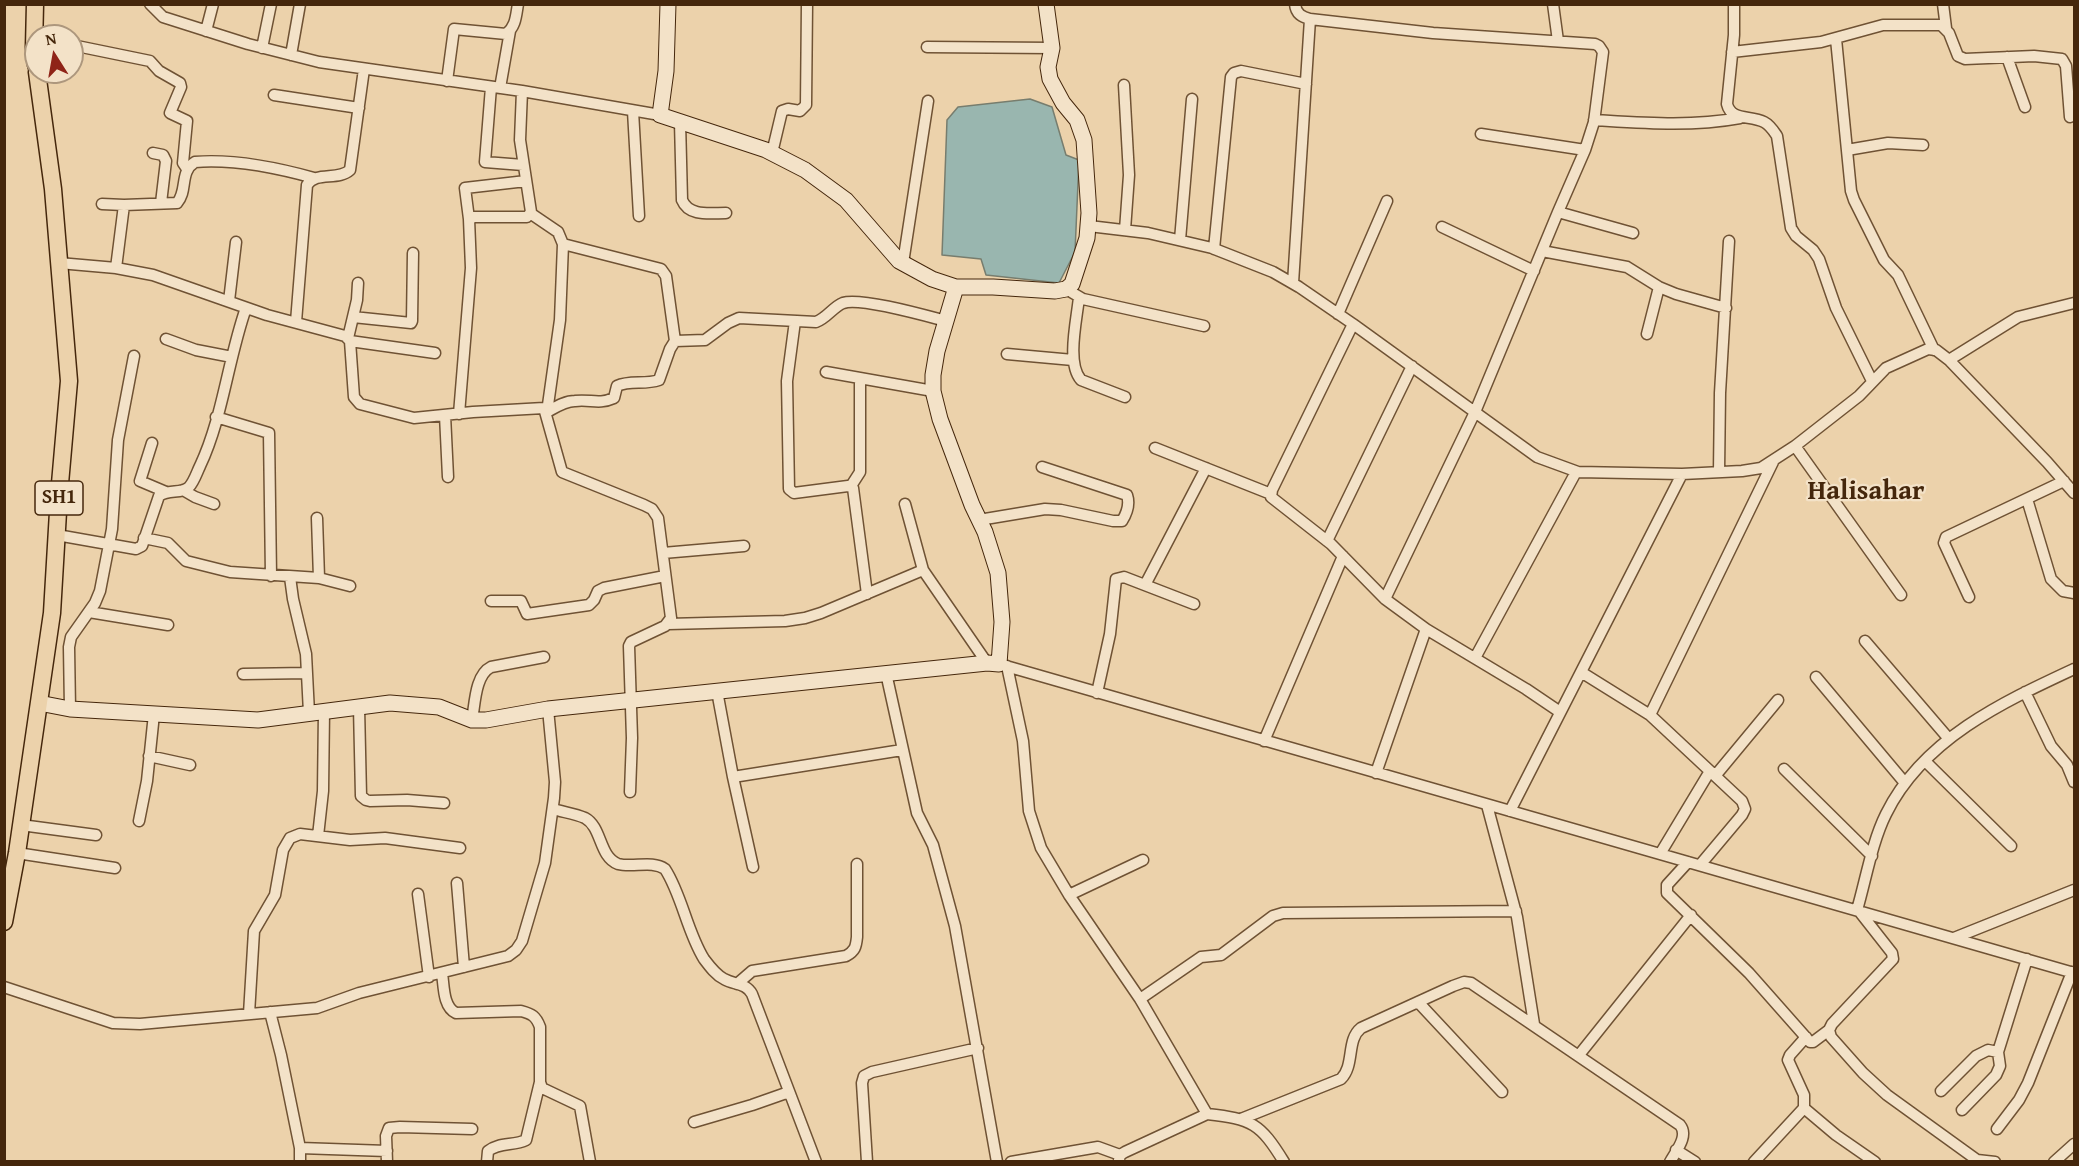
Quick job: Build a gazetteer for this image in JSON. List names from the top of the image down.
{
  "streets": {
    "main road": ["SH1"]
  },
  "districts": ["Halisahar"],
  "north": "top"
}
